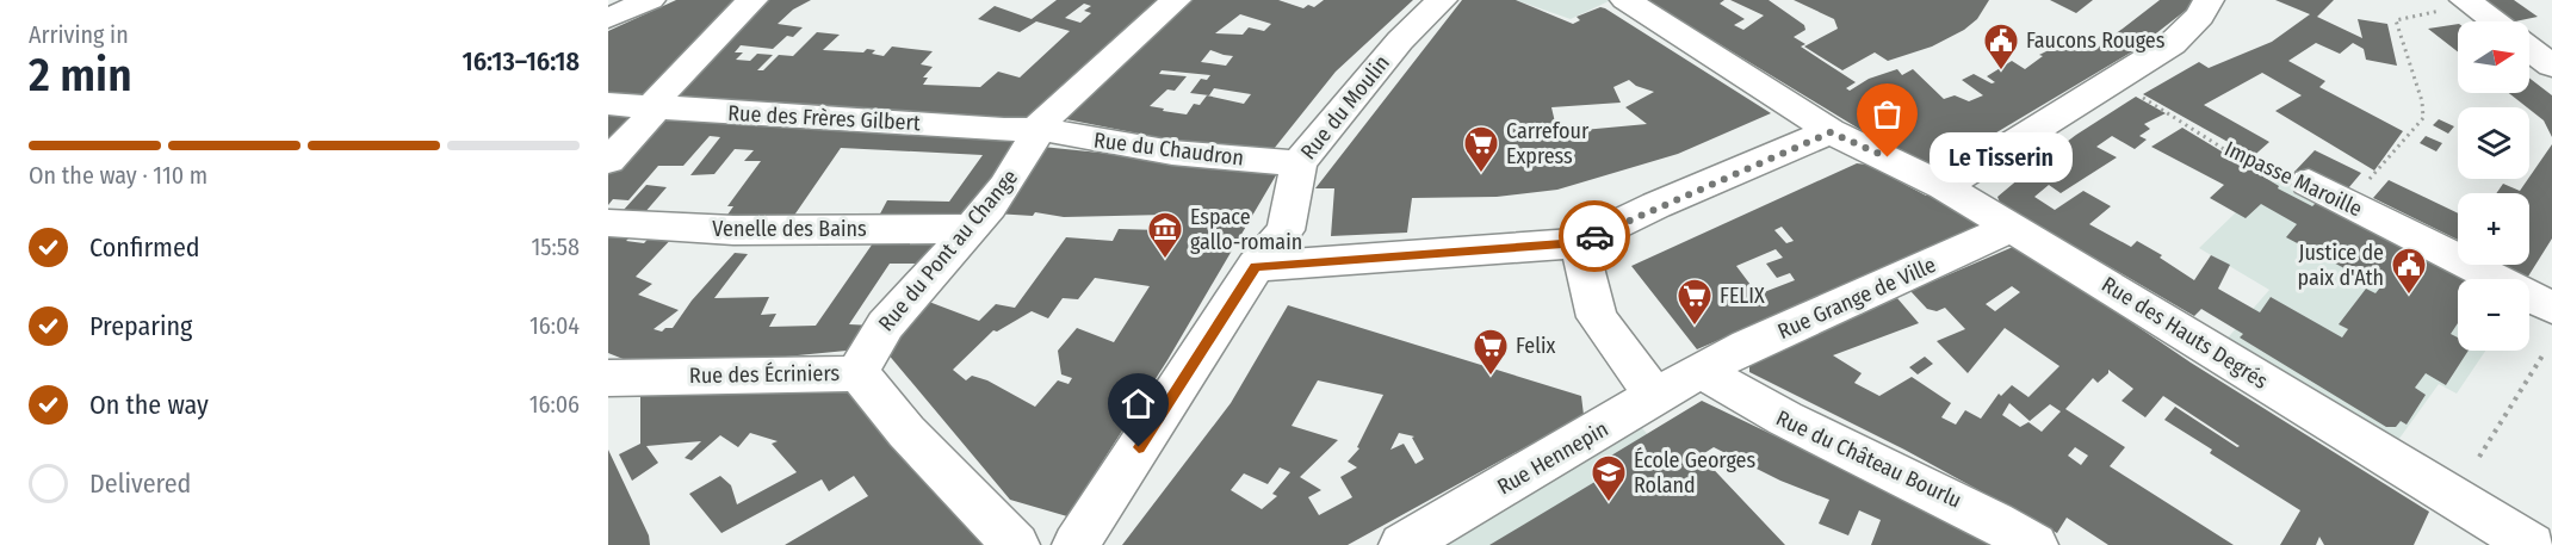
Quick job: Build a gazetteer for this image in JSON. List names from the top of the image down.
{
  "streets": {
    "street": [
      "Rue du Moulin",
      "Rue des Frères Gilbert",
      "Rue du Chaudron",
      "Impasse Maroille",
      "Venelle des Bains",
      "Rue du Pont au Change",
      "Rue Grange de Ville",
      "Rue des Hauts Degrés",
      "Rue des Écriniers",
      "Rue Hennepin",
      "Rue du Château Bourlu"
    ]
  },
  "crossings": [
    ["Rue du Moulin", "Rue du Chaudron"],
    ["Rue des Frères Gilbert", "Rue du Chaudron"],
    ["Rue des Frères Gilbert", "Rue du Pont au Change"],
    ["Rue du Chaudron", "Rue du Pont au Change"],
    ["Venelle des Bains", "Rue du Pont au Change"],
    ["Rue du Pont au Change", "Rue des Écriniers"],
    ["Rue Grange de Ville", "Rue des Hauts Degrés"],
    ["Rue Grange de Ville", "Rue Hennepin"],
    ["Rue Grange de Ville", "Rue du Château Bourlu"],
    ["Rue Hennepin", "Rue du Château Bourlu"]
  ],
  "places": {
    "public building": ["Faucons Rouges", "Justice de paix d'Ath"],
    "other": ["Le Tisserin"],
    "supermarket": ["Carrefour Express", "FELIX", "Felix"],
    "museum": ["Espace gallo-romain"],
    "school or university": ["École Georges Roland"]
  },
  "north": "right",
  "page": {
    "heading": ["2 min", "Arriving in", "16:13–16:18"],
    "map_buttons": ["+", "−"],
    "bar": "On the way · 110 m",
    "bubble": "Le Tisserin",
    "list": [
      ["Confirmed", "15:58"],
      ["Preparing", "16:04"],
      ["On the way", "16:06"],
      "Delivered"
    ]
  }
}
